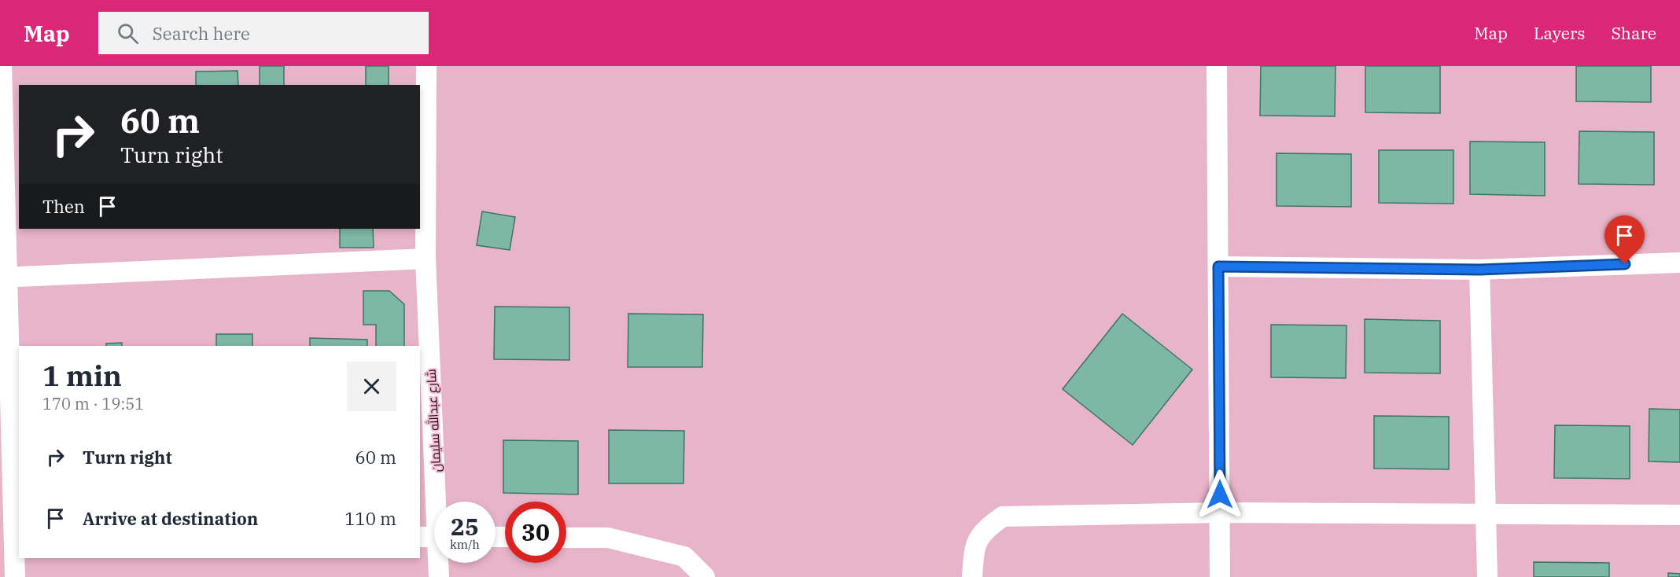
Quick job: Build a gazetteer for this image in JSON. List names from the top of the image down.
{
  "streets": {
    "street": ["شارع عبدالله سليمان"]
  },
  "page": {
    "header": "Map",
    "search": "Search here",
    "nav": ["Map", "Layers", "Share"],
    "turn": ["60 m", "Turn right"],
    "then": "Then",
    "heading": ["1 min", "170 m · 19:51"],
    "list": [
      {
        "name": "Turn right",
        "value": "60 m"
      },
      {
        "name": "Arrive at destination",
        "value": "110 m"
      }
    ],
    "speed": "25 km/h",
    "limit": "30"
  }
}
